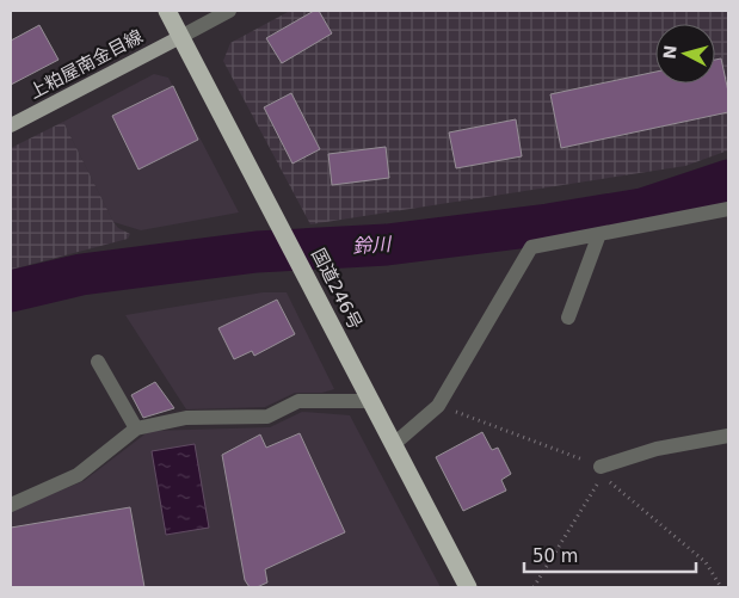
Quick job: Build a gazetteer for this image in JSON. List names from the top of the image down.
{
  "streets": {
    "highway": ["国道246号"],
    "main road": ["上粕屋南金目線"]
  },
  "crossings": [
    ["上粕屋南金目線", "国道246号"]
  ],
  "water": ["鈴川"],
  "scale_bar": "50 m",
  "north": "left"
}
